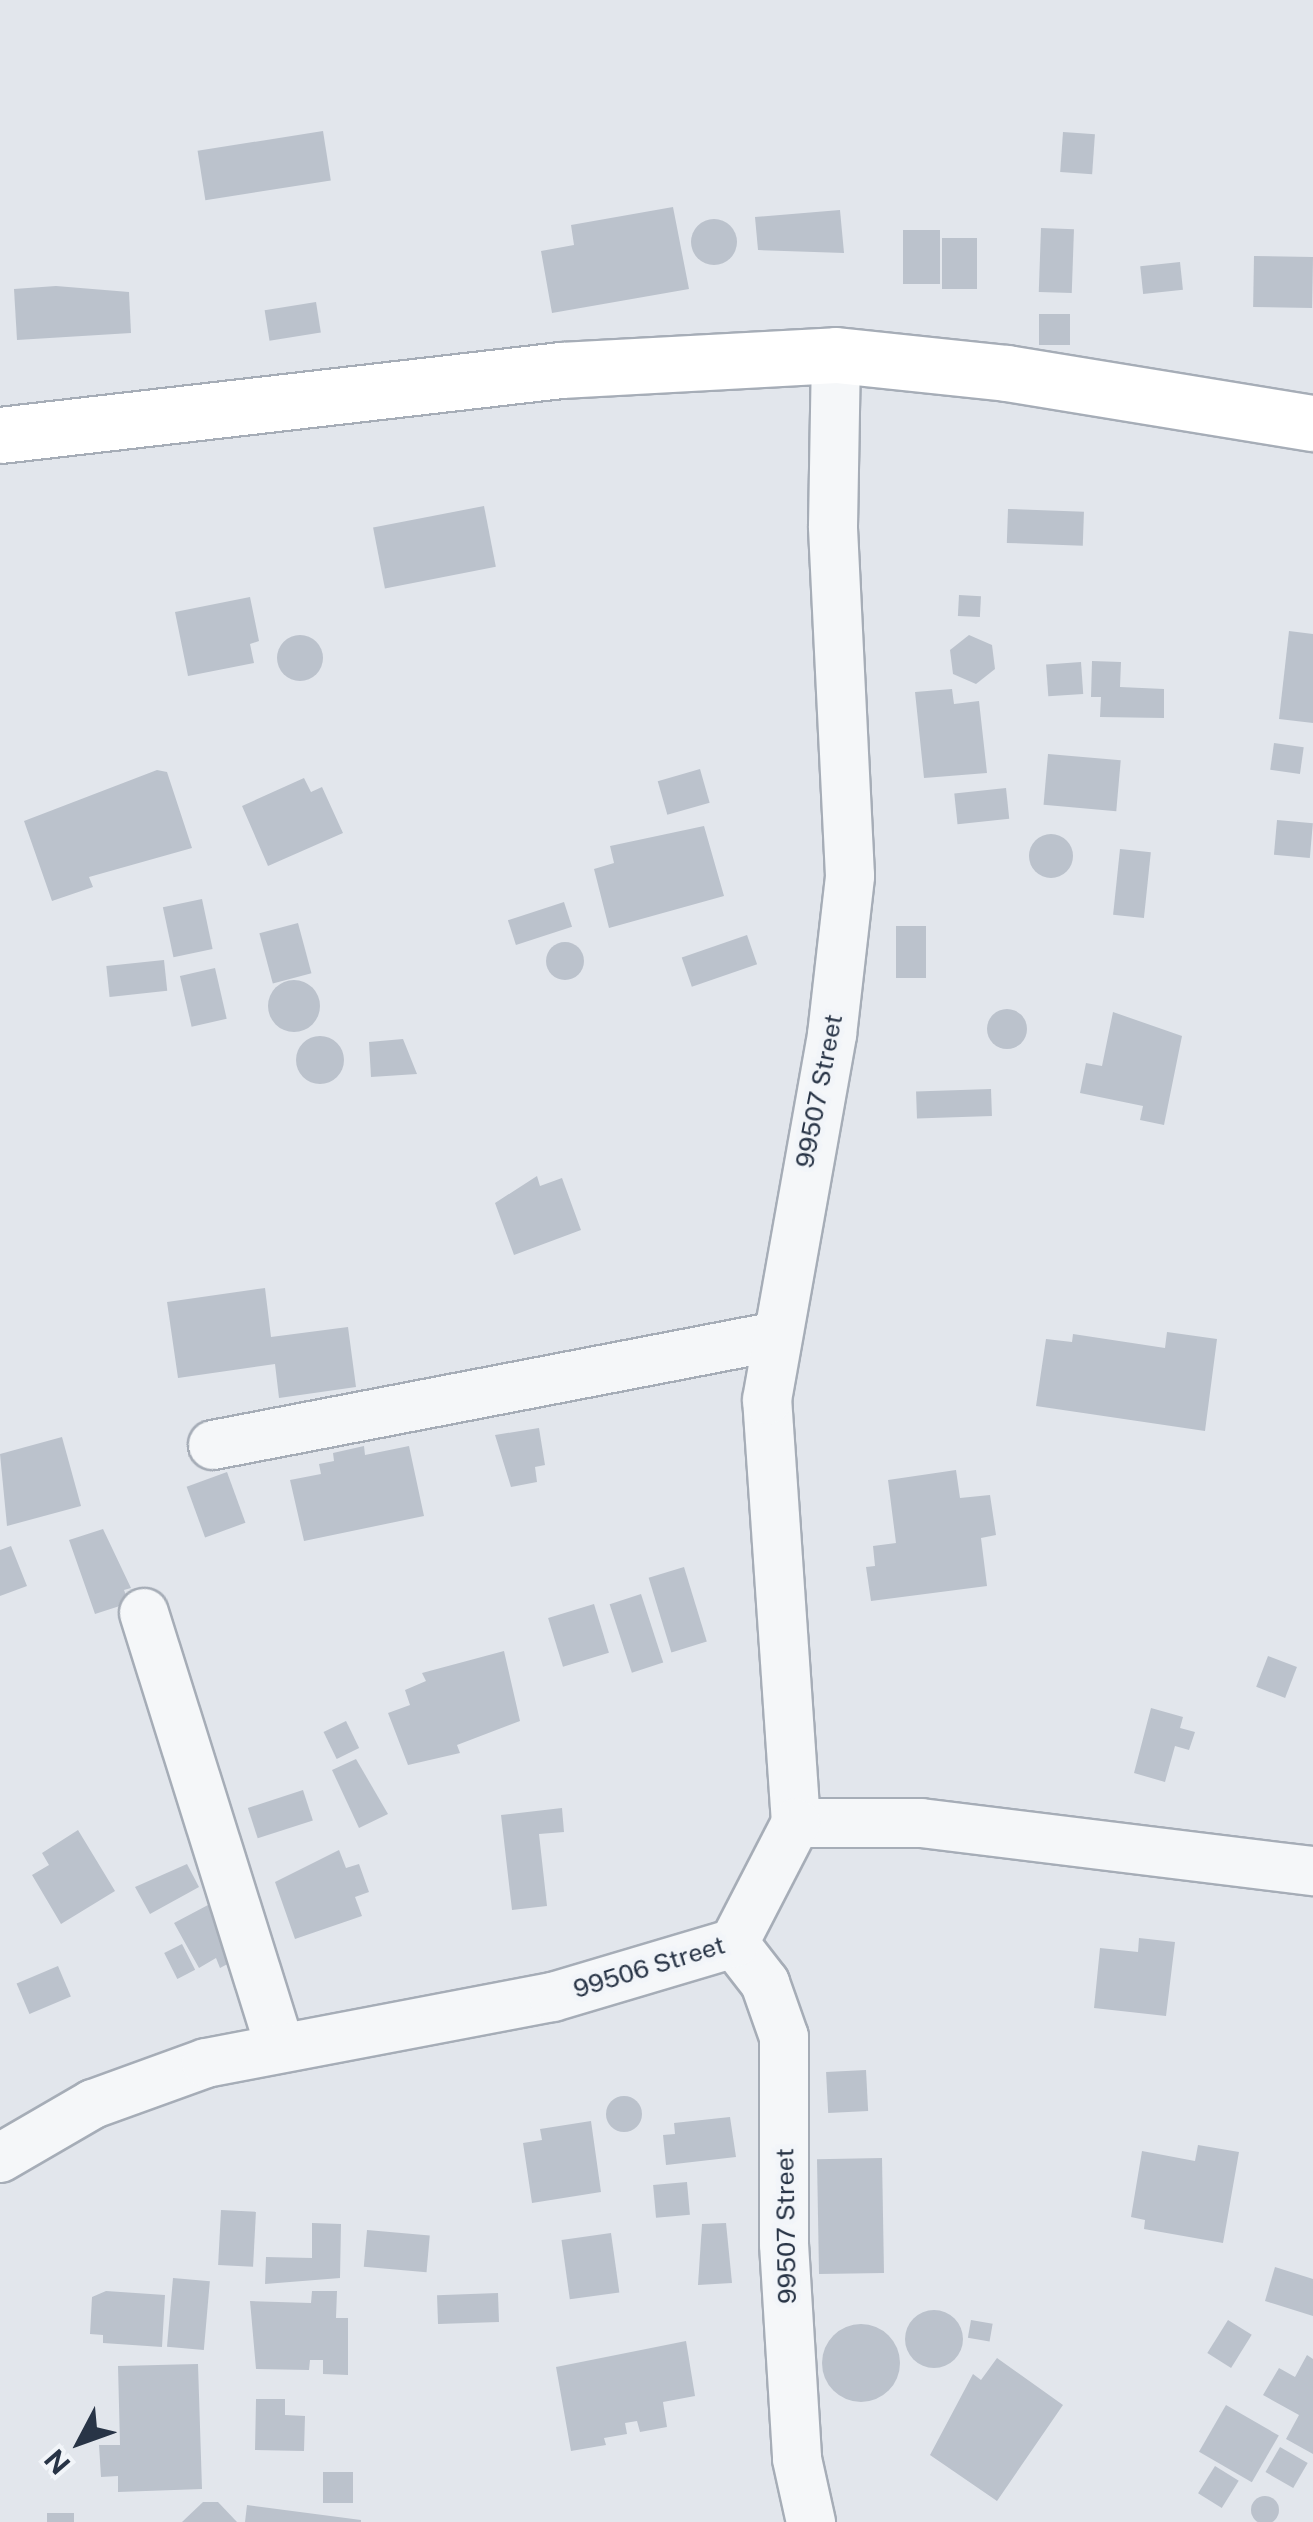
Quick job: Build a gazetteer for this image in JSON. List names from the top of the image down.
{
  "streets": {
    "street": ["99507 Street", "99506 Street"]
  },
  "crossings": [
    ["99507 Street", "99506 Street"]
  ],
  "north": "bottom left"
}
